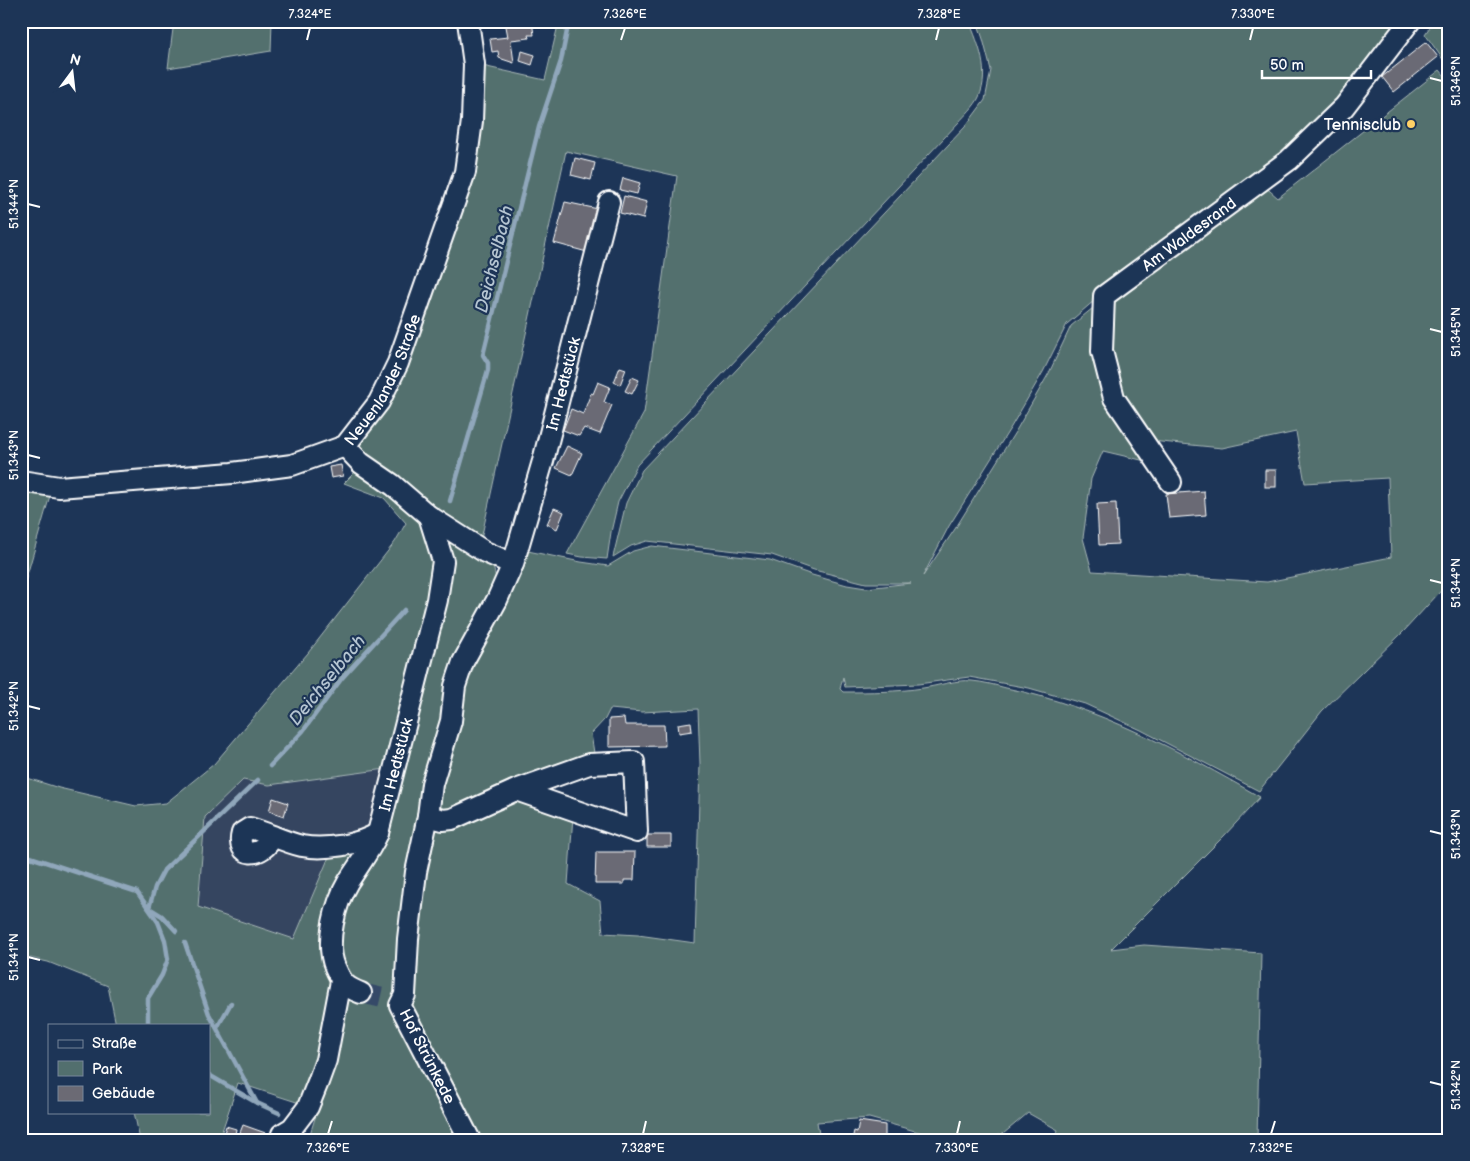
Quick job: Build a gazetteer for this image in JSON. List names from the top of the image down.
{
  "streets": {
    "street": [
      "Am Waldesrand",
      "Neuenlander Straße",
      "Im Hedtstück",
      "Hof Strünkede"
    ]
  },
  "crossings": [
    ["Im Hedtstück", "Hof Strünkede"]
  ],
  "water": ["Deichselbach"],
  "places": ["Tennisclub"],
  "legend": ["Straße", "Park", "Gebäude"],
  "scale_bar": "50 m",
  "north": "top",
  "coordinates": [
    "7.324°E",
    "7.326°E",
    "7.328°E",
    "7.330°E",
    "51.346°N",
    "51.344°N",
    "51.345°N",
    "51.343°N",
    "51.342°N",
    "51.341°N",
    "7.332°E"
  ]
}
